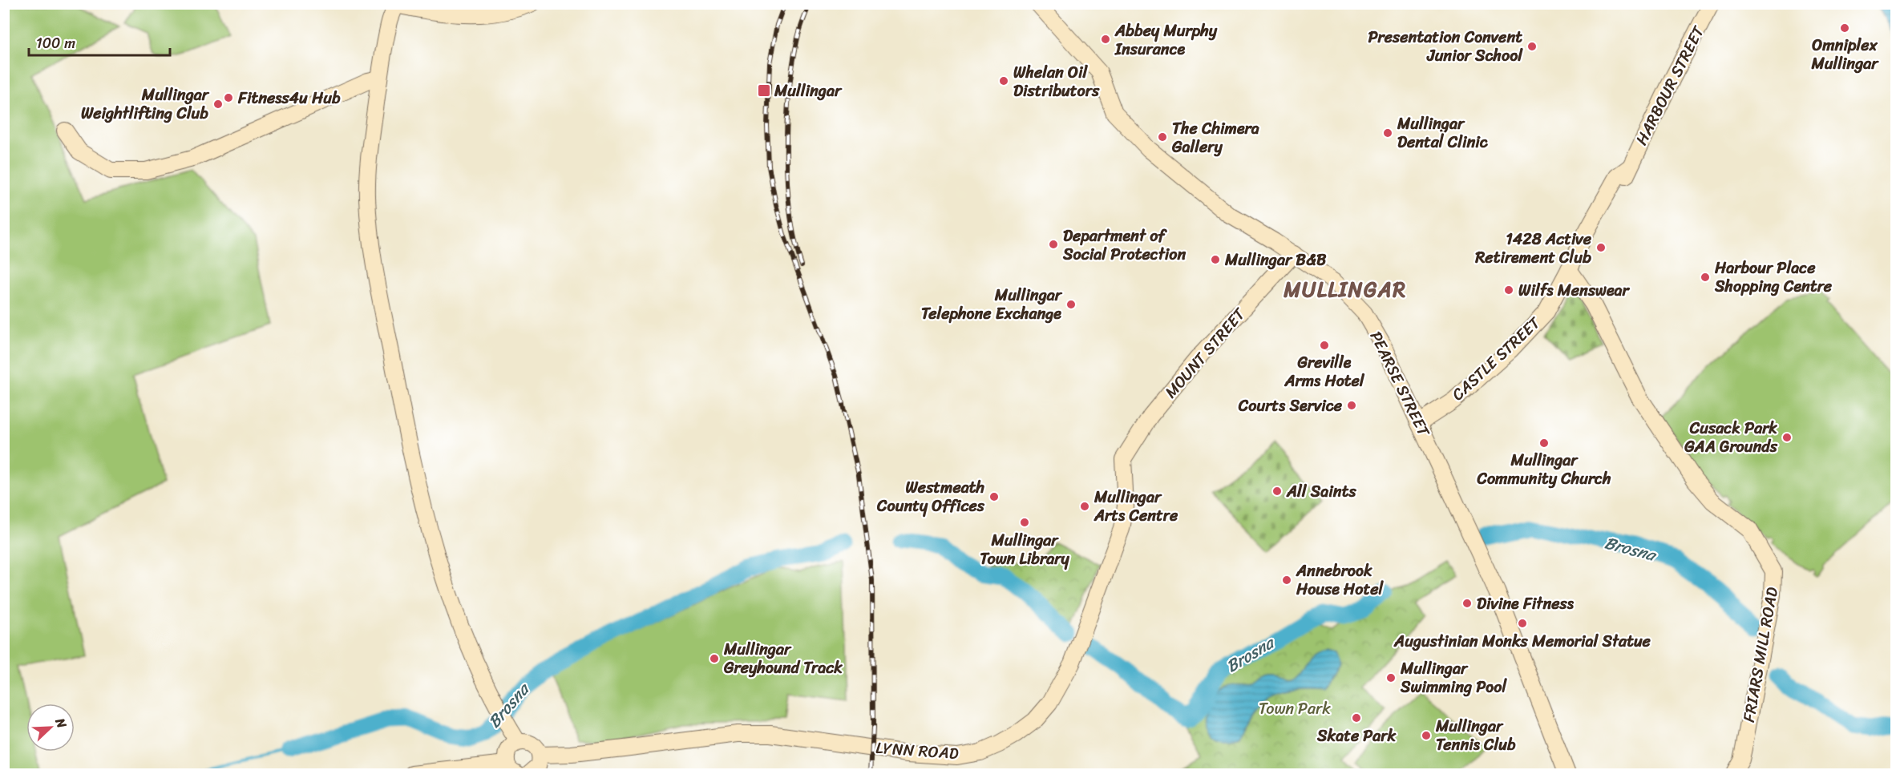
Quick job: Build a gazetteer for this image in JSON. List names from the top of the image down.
{
  "streets": {
    "street": [
      "HARBOUR STREET",
      "MOUNT STREET",
      "CASTLE STREET",
      "PEARSE STREET",
      "FRIARS MILL ROAD",
      "LYNN ROAD"
    ]
  },
  "crossings": [
    ["HARBOUR STREET", "CASTLE STREET"],
    ["HARBOUR STREET", "FRIARS MILL ROAD"],
    ["MOUNT STREET", "PEARSE STREET"],
    ["MOUNT STREET", "LYNN ROAD"],
    ["CASTLE STREET", "PEARSE STREET"],
    ["CASTLE STREET", "FRIARS MILL ROAD"]
  ],
  "districts": ["MULLINGAR"],
  "water": ["Brosna"],
  "parks": ["Town Park"],
  "places": {
    "other": [
      "Omniplex Mullingar",
      "Abbey Murphy Insurance",
      "Presentation Convent Junior School",
      "Whelan Oil Distributors",
      "Fitness4u Hub",
      "Mullingar Weightlifting Club",
      "Mullingar Dental Clinic",
      "The Chimera Gallery",
      "Department of Social Protection",
      "1428 Active Retirement Club",
      "Mullingar B&B",
      "Harbour Place Shopping Centre",
      "Wilfs Menswear",
      "Mullingar Telephone Exchange",
      "Greville Arms Hotel",
      "Courts Service",
      "Cusack Park GAA Grounds",
      "Mullingar Community Church",
      "All Saints",
      "Westmeath County Offices",
      "Mullingar Arts Centre",
      "Mullingar Town Library",
      "Annebrook House Hotel",
      "Divine Fitness",
      "Augustinian Monks Memorial Statue",
      "Mullingar Greyhound Track",
      "Mullingar Swimming Pool",
      "Skate Park",
      "Mullingar Tennis Club"
    ],
    "transit": ["Mullingar"]
  },
  "scale_bar": "100 m",
  "north": "top right"
}
